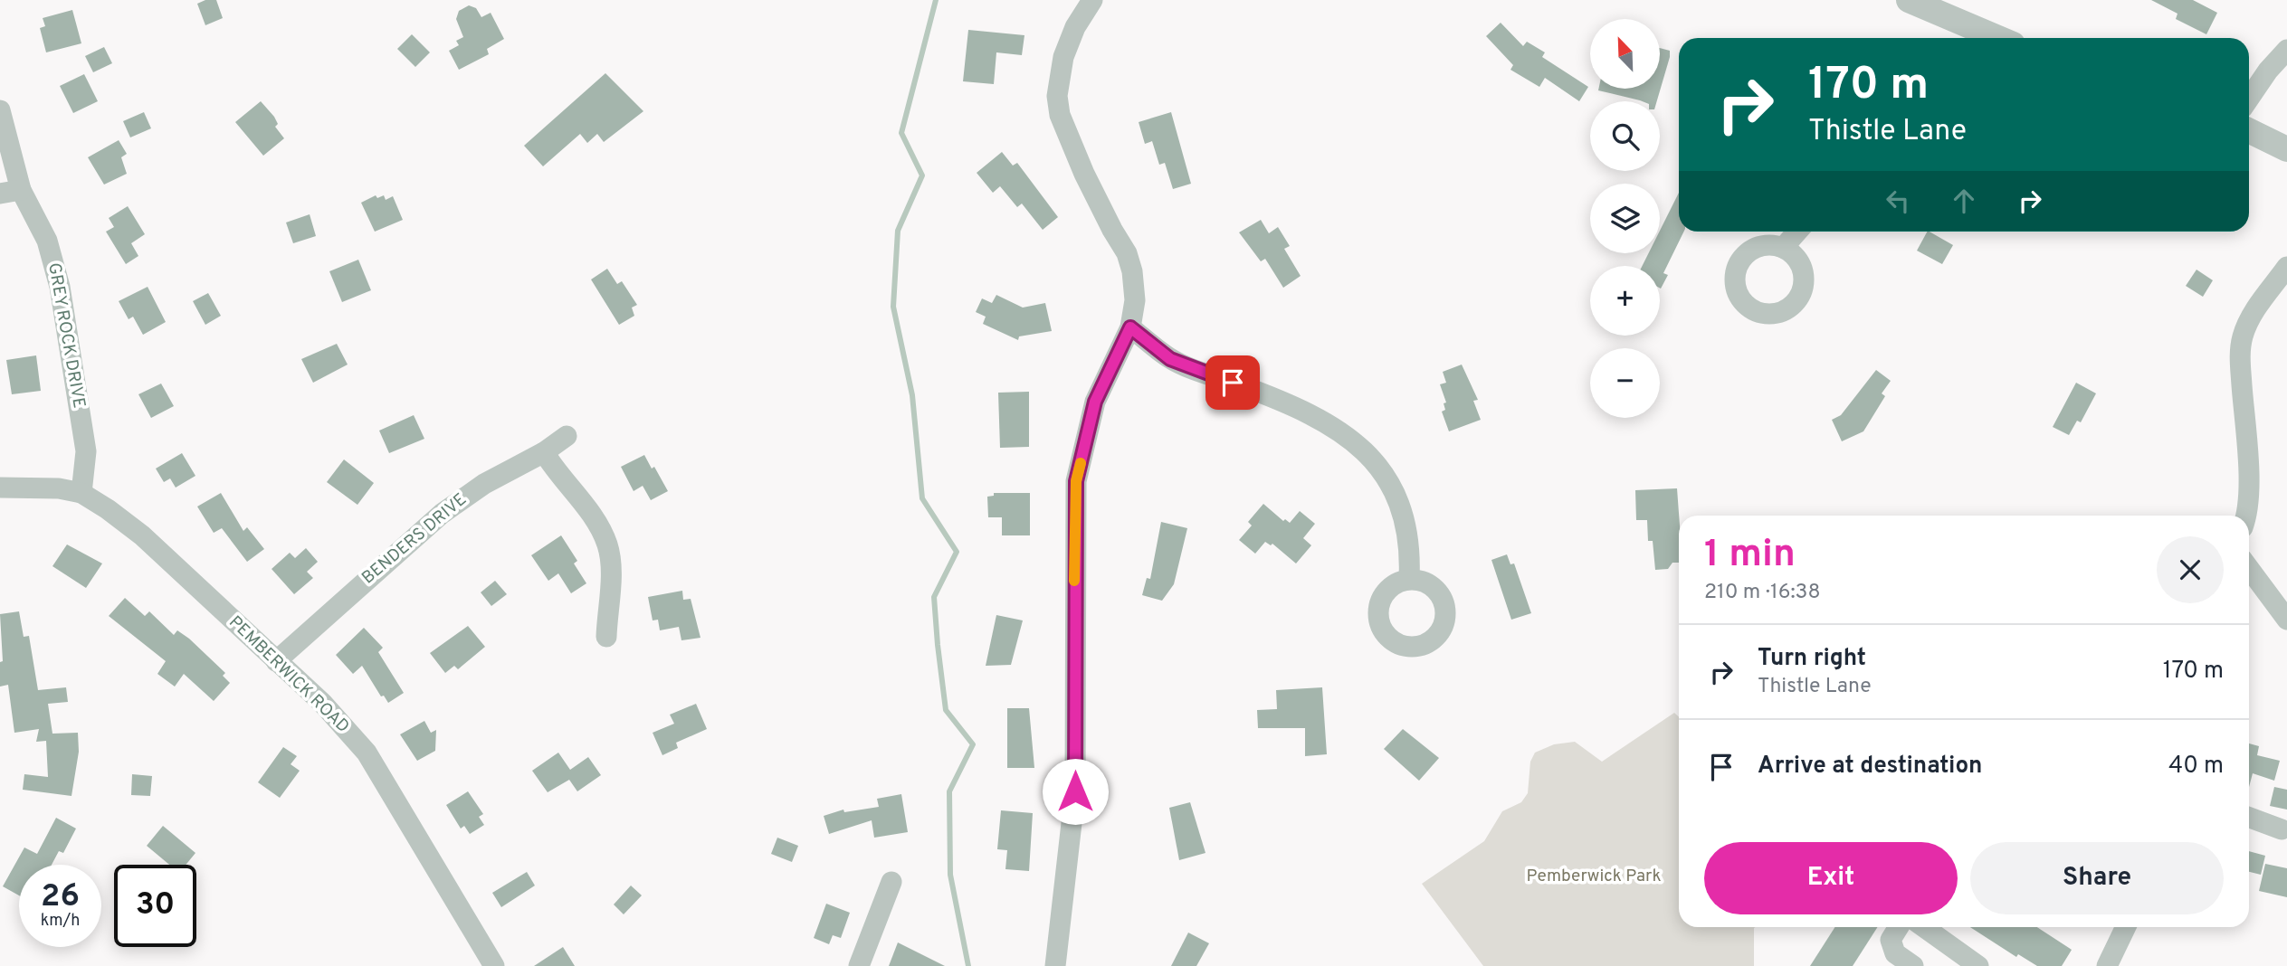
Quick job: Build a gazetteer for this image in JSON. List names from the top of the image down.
{
  "streets": {
    "street": ["GREY ROCK DRIVE", "BENDERS DRIVE", "PEMBERWICK ROAD"]
  },
  "crossings": [
    ["GREY ROCK DRIVE", "PEMBERWICK ROAD"],
    ["BENDERS DRIVE", "PEMBERWICK ROAD"]
  ],
  "parks": ["Pemberwick Park"],
  "north": "top left",
  "page": {
    "map_buttons": ["+", "−"],
    "turn": ["170 m", "Thistle Lane"],
    "heading": ["1 min", "210 m · 16:38"],
    "list": [
      {
        "name": "Turn right",
        "note": "Thistle Lane",
        "value": "170 m"
      },
      {
        "name": "Arrive at destination",
        "value": "40 m"
      }
    ],
    "buttons": ["Exit", "Share"],
    "speed": "26 km/h",
    "limit": "30"
  }
}
